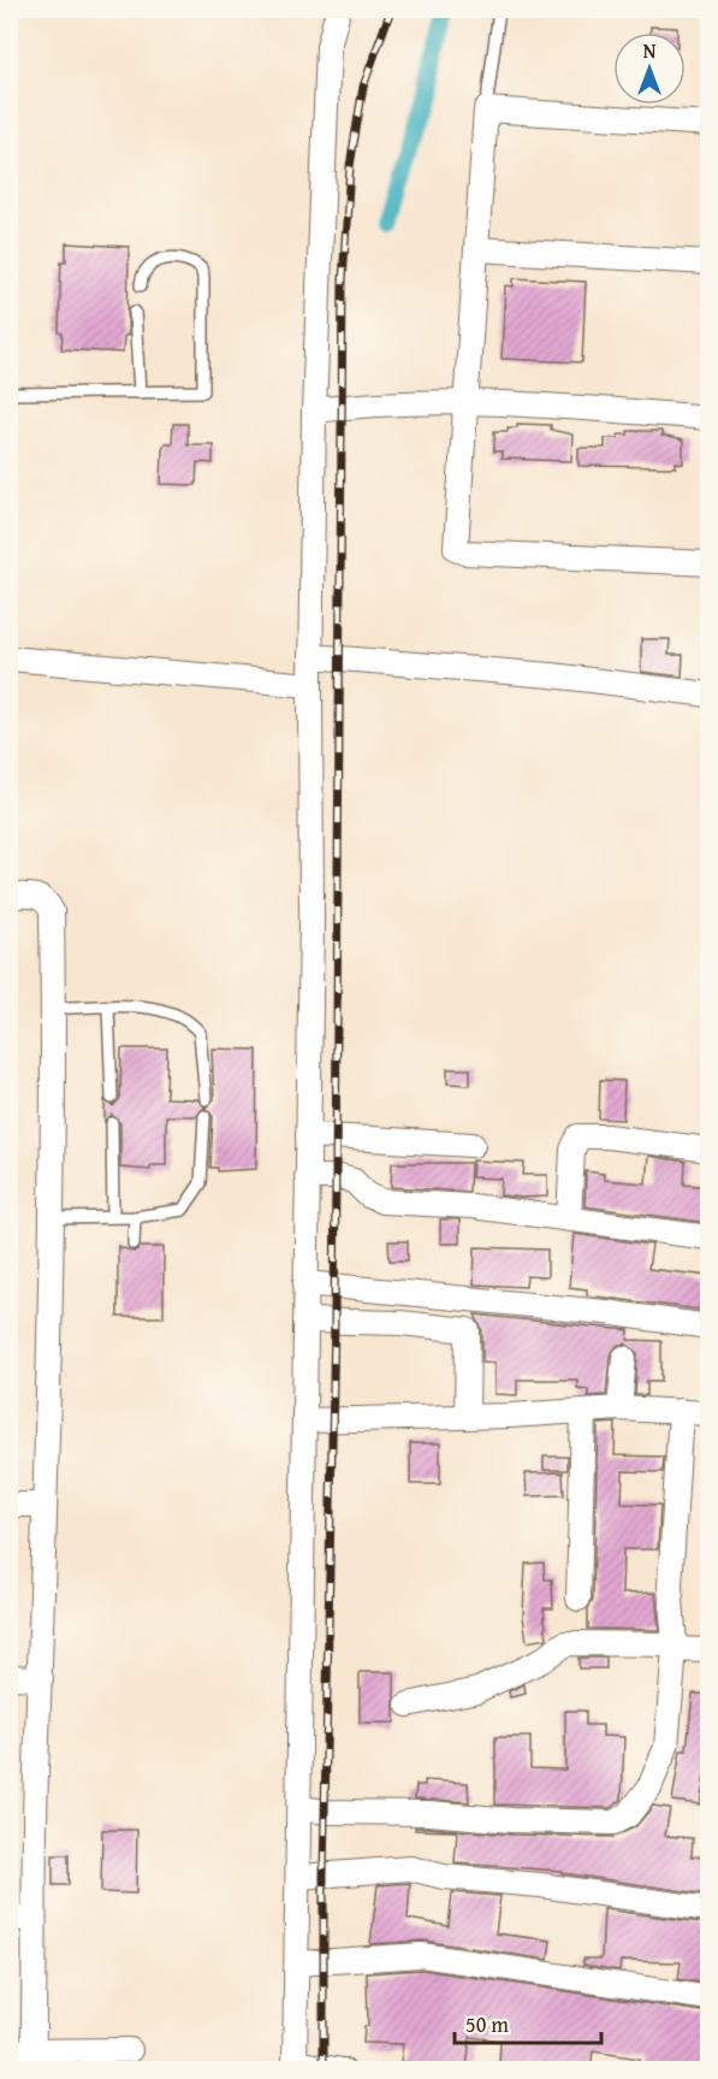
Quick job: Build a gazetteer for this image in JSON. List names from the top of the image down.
{
  "scale_bar": "50 m",
  "north": "top"
}
